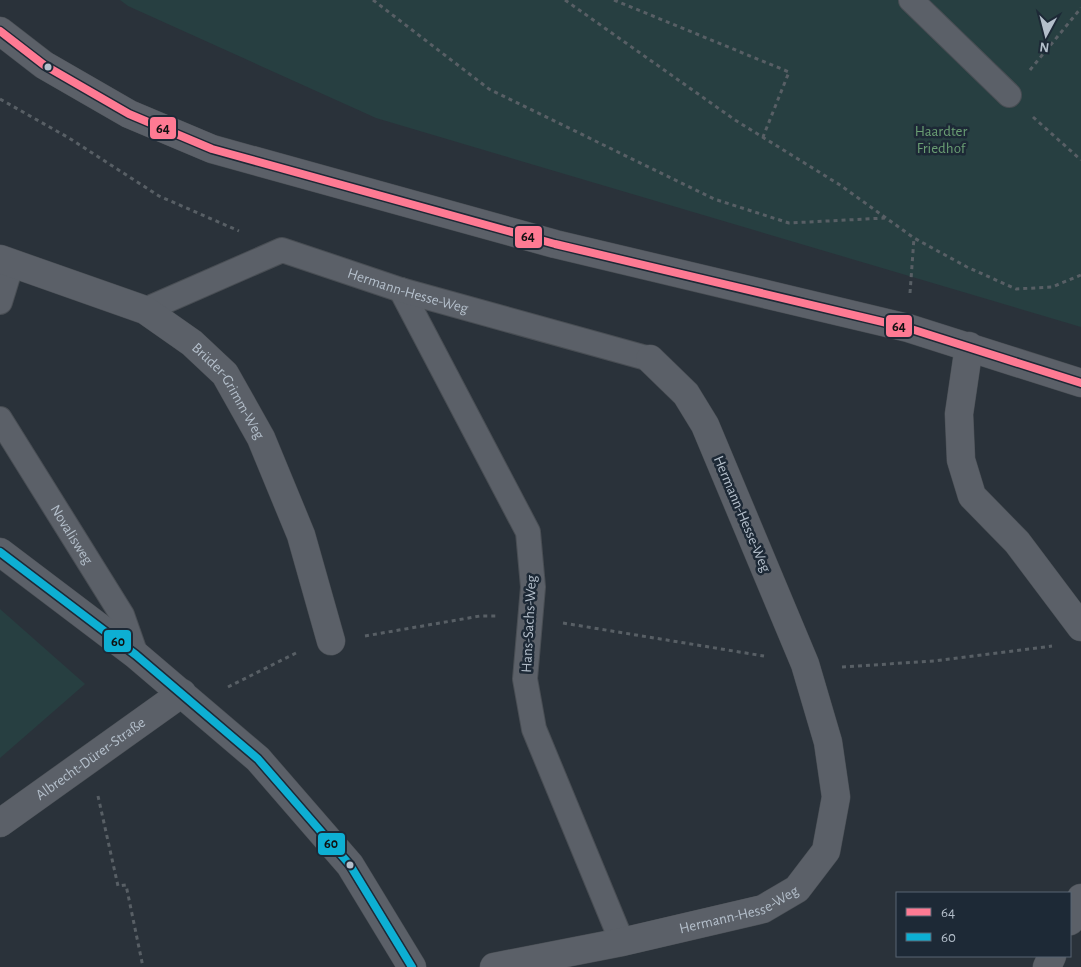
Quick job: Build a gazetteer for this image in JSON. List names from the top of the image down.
{
  "streets": {
    "street": ["Hermann-Hesse-Weg", "Brüder-Grimm-Weg", "Albrecht-Dürer-Straße"],
    "lane": ["Novalisweg", "Hans-Sachs-Weg"]
  },
  "crossings": [
    ["Hermann-Hesse-Weg", "Hans-Sachs-Weg"]
  ],
  "parks": ["Haardter Friedhof"],
  "lines": ["transit line 64", "transit line 60"],
  "legend": ["64", "60"],
  "north": "bottom"
}
